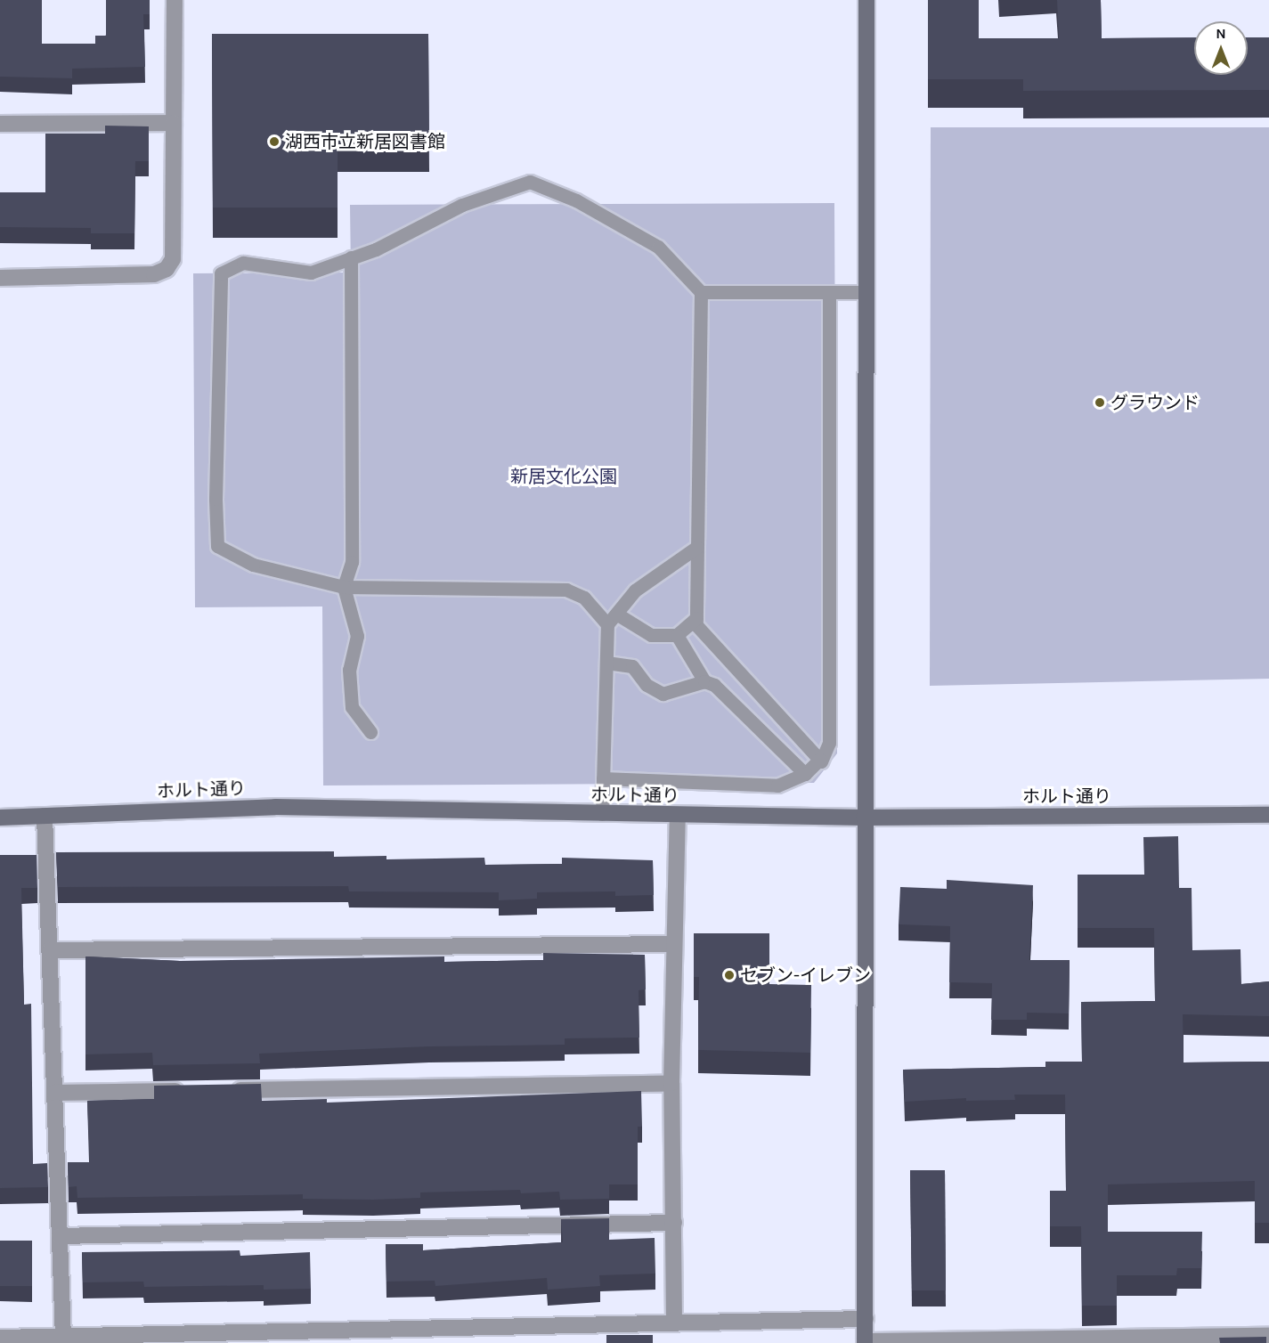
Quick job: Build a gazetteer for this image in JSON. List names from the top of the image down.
{
  "streets": {
    "street": ["ホルト通り"]
  },
  "parks": ["新居文化公園"],
  "places": ["湖西市立新居図書館", "グラウンド", "セブン-イレブン"],
  "north": "top"
}
